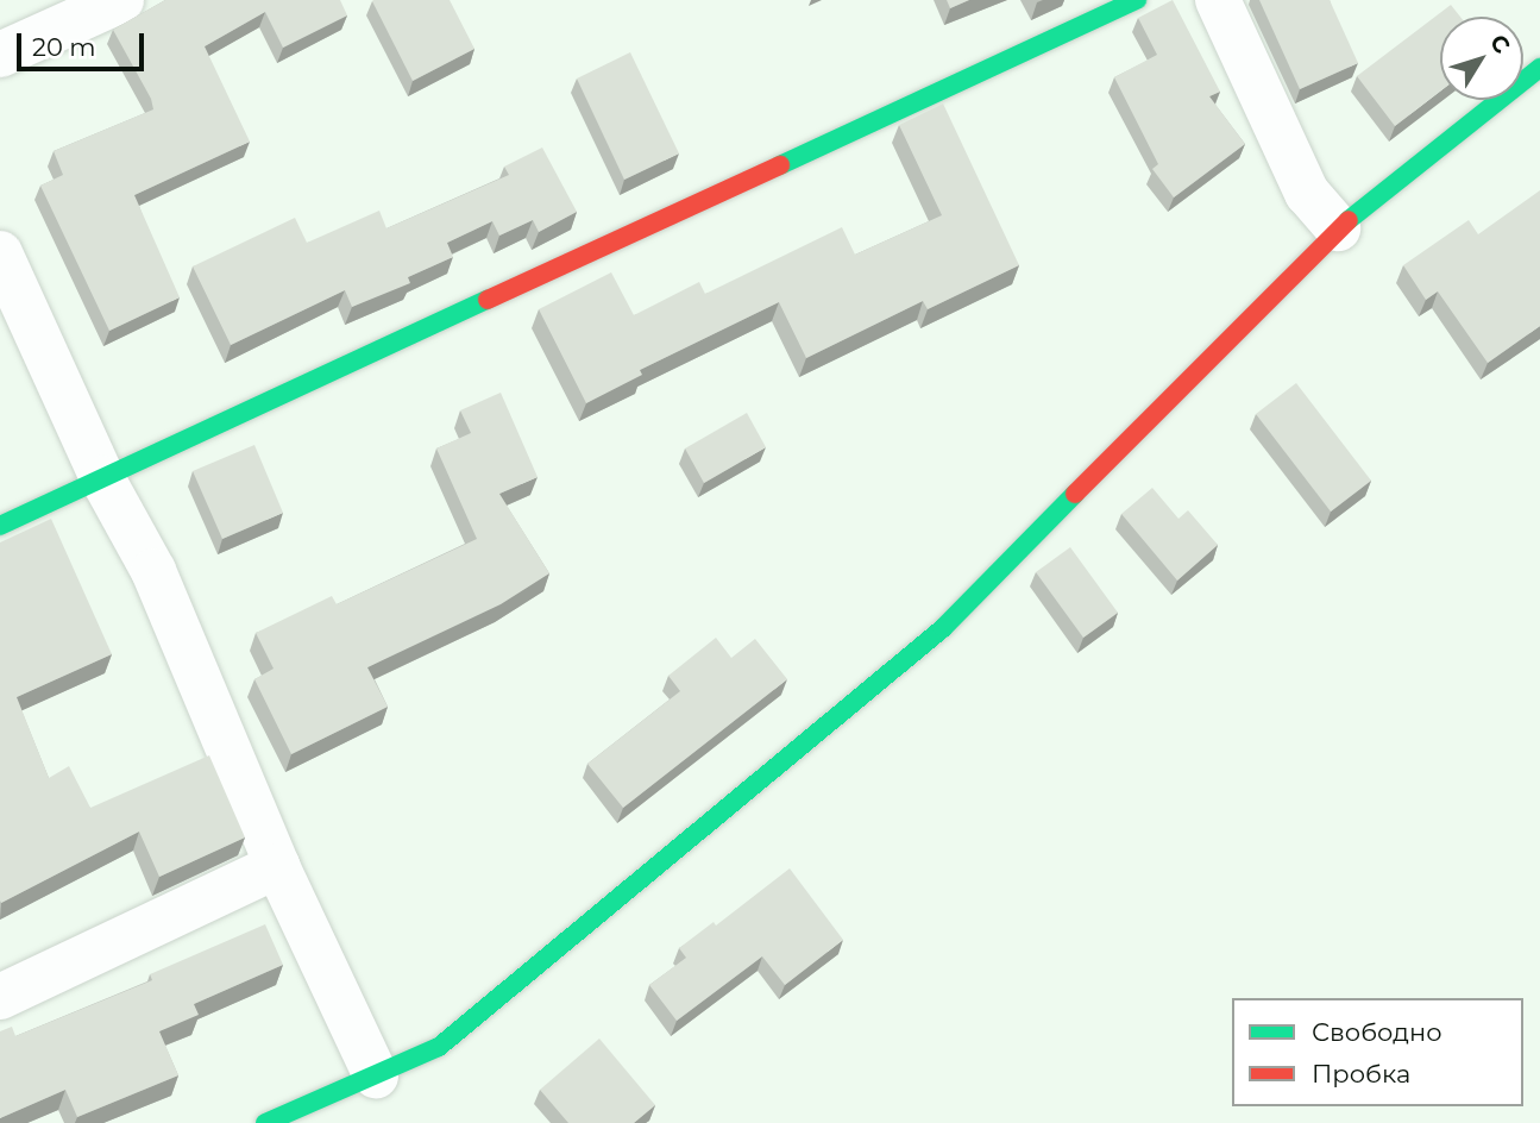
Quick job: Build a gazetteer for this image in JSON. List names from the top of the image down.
{
  "legend": ["Свободно", "Пробка"],
  "scale_bar": "20 m",
  "north": "top right"
}
